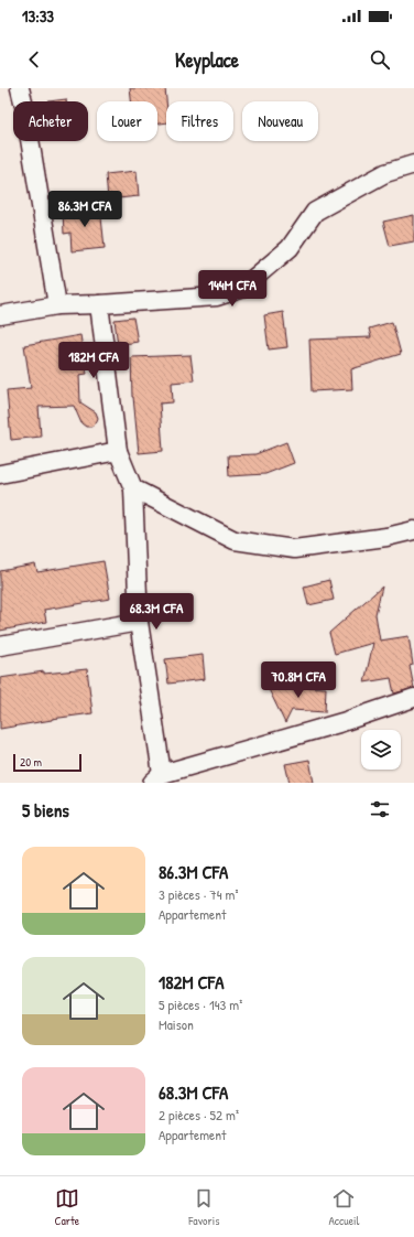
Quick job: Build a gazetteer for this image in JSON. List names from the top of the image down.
{
  "scale_bar": "20 m",
  "page": {
    "status": "13:33",
    "header": "Keyplace",
    "chip": [
      "Acheter",
      "Louer",
      "Filtres",
      "Nouveau"
    ],
    "price": [
      "86.3M CFA",
      "144M CFA",
      "182M CFA",
      "68.3M CFA",
      "70.8M CFA"
    ],
    "scale": "20 m",
    "heading": "5 biens",
    "list": [
      {
        "name": "86.3M CFA",
        "note": "3 pièces · 74 m² · Appartement"
      },
      {
        "name": "182M CFA",
        "note": "5 pièces · 143 m² · Maison"
      },
      {
        "name": "68.3M CFA",
        "note": "2 pièces · 52 m² · Appartement"
      }
    ],
    "tabs": ["Carte", "Favoris", "Accueil"]
  }
}
